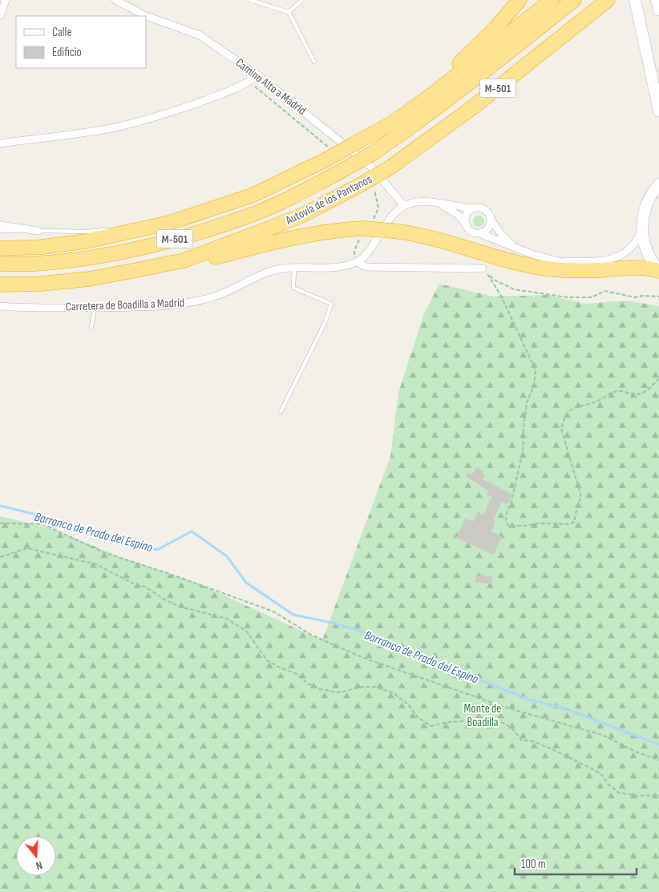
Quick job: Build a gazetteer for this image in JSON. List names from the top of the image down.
{
  "streets": {
    "highway": ["M-501", "Autovía de los Pantanos"],
    "street": ["Camino Alto a Madrid", "Carretera de Boadilla a Madrid"]
  },
  "water": ["Barranco de Prado del Espino"],
  "parks": ["Monte de Boadilla"],
  "legend": ["Calle", "Edificio"],
  "scale_bar": "100 m",
  "north": "bottom"
}
